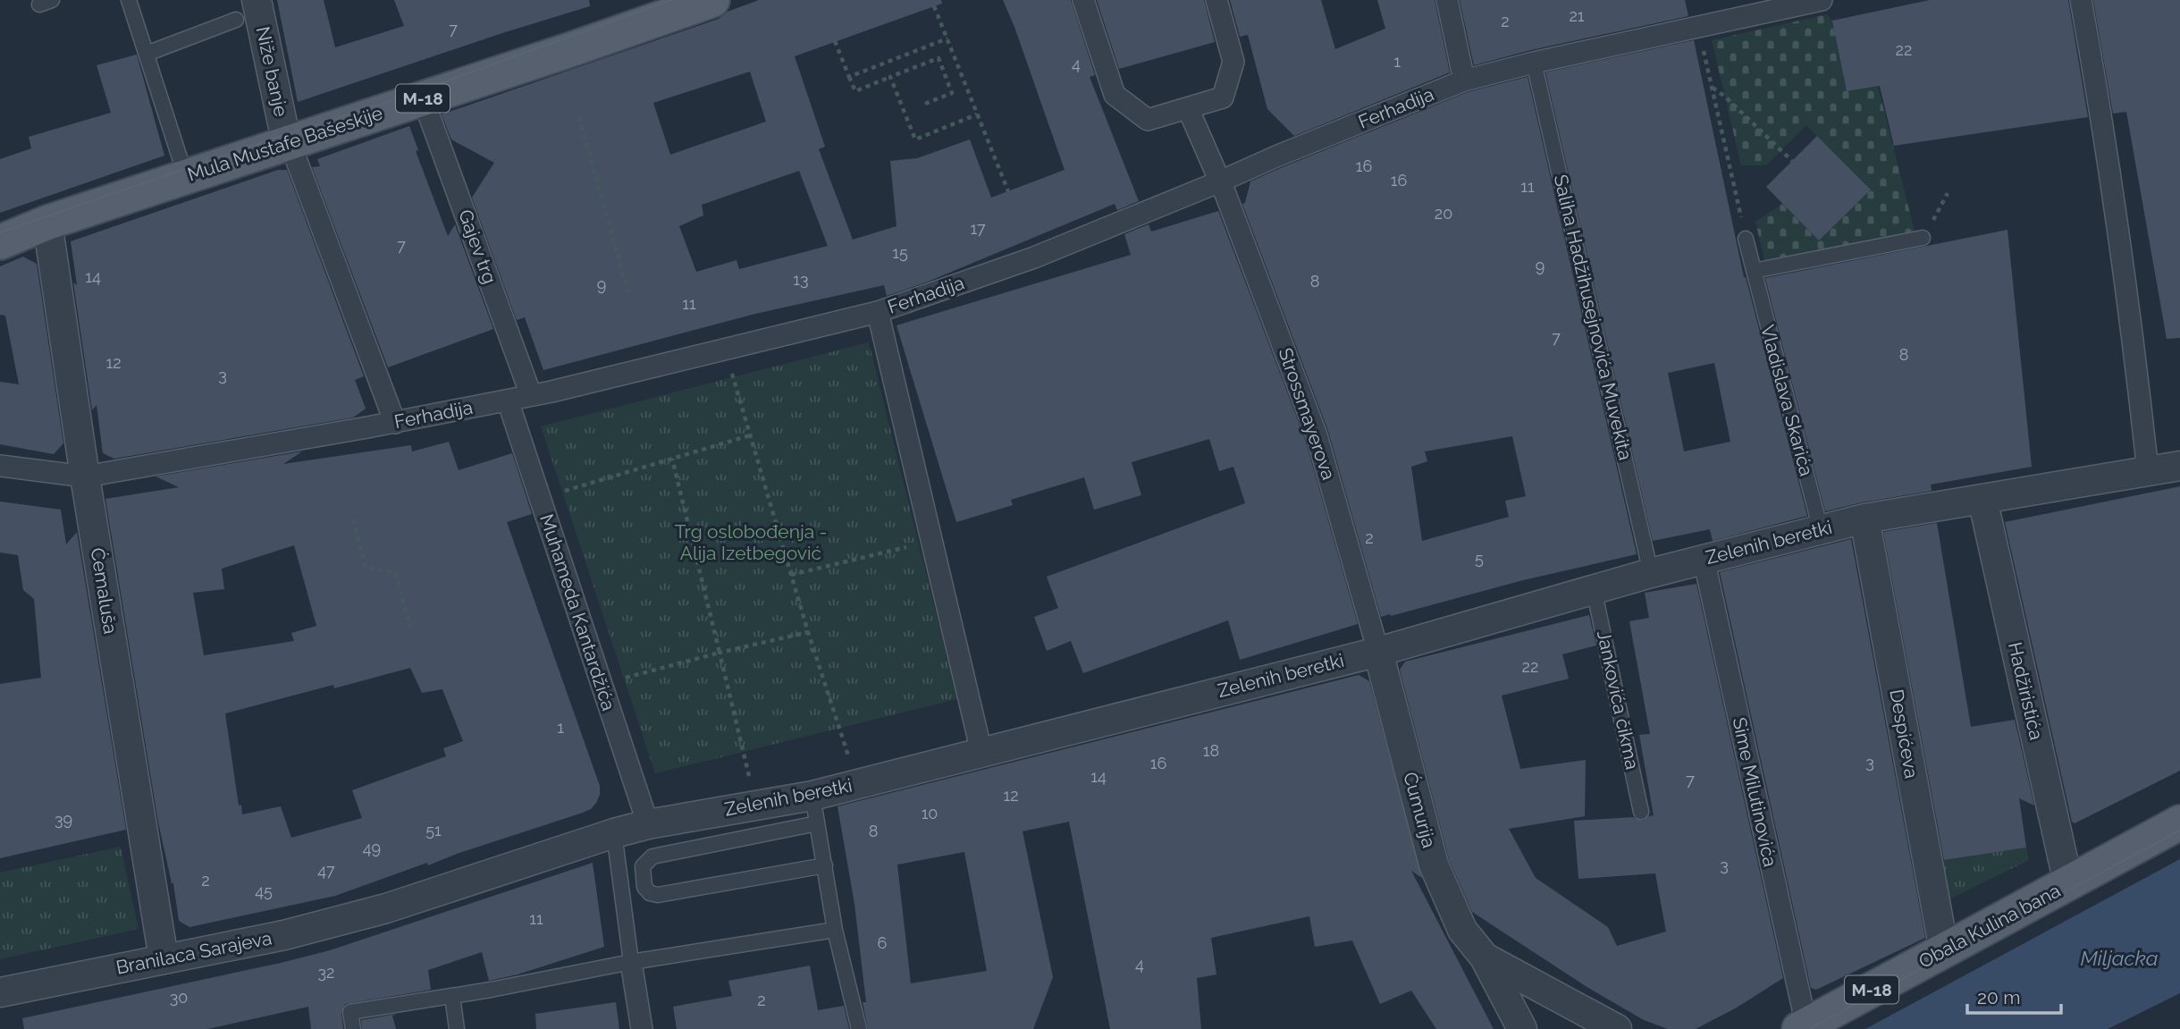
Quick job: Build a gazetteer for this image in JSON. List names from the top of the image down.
{
  "streets": {
    "main road": ["M-18", "Mula Mustafe Bašeskije", "Obala Kulina bana"],
    "street": [
      "Niže banje",
      "Ferhadija",
      "Gajev trg",
      "Strossmayerova",
      "Zelenih beretki",
      "Ćemaluša",
      "Muhameda Kantardžića",
      "Hadžiristića",
      "Despićeva",
      "Sime Milutinovića",
      "Ćumurija",
      "Branilaca Sarajeva"
    ],
    "lane": ["Saliha Hadžihusejnovića Muvekita", "Vladislava Skarića", "Jankovića čikma"]
  },
  "crossings": [
    ["Niže banje", "Mula Mustafe Bašeskije"],
    ["Ferhadija", "Gajev trg"],
    ["Ferhadija", "Saliha Hadžihusejnovića Muvekita"],
    ["Ferhadija", "Strossmayerova"],
    ["Ferhadija", "Ćemaluša"],
    ["Ferhadija", "Muhameda Kantardžića"],
    ["Mula Mustafe Bašeskije", "Gajev trg"],
    ["Mula Mustafe Bašeskije", "Ćemaluša"],
    ["Saliha Hadžihusejnovića Muvekita", "Zelenih beretki"],
    ["Vladislava Skarića", "Zelenih beretki"],
    ["Strossmayerova", "Zelenih beretki"],
    ["Strossmayerova", "Ćumurija"],
    ["Zelenih beretki", "Muhameda Kantardžića"],
    ["Zelenih beretki", "Hadžiristića"],
    ["Zelenih beretki", "Jankovića čikma"],
    ["Zelenih beretki", "Despićeva"],
    ["Zelenih beretki", "Sime Milutinovića"],
    ["Zelenih beretki", "Ćumurija"],
    ["Zelenih beretki", "Branilaca Sarajeva"],
    ["Ćemaluša", "Branilaca Sarajeva"],
    ["Hadžiristića", "Obala Kulina bana"],
    ["Despićeva", "Obala Kulina bana"],
    ["Sime Milutinovića", "Obala Kulina bana"]
  ],
  "water": ["Miljacka"],
  "parks": ["Trg oslobođenja - Alija Izetbegović"],
  "house_numbers": [
    "21",
    "2",
    "7",
    "22",
    "1",
    "4",
    "16",
    "16",
    "11",
    "20",
    "17",
    "7",
    "15",
    "9",
    "14",
    "13",
    "8",
    "9",
    "11",
    "7",
    "8",
    "12",
    "3",
    "2",
    "5",
    "22",
    "1",
    "18",
    "3",
    "16",
    "14",
    "7",
    "12",
    "10",
    "39",
    "51",
    "8",
    "49",
    "3",
    "47",
    "2",
    "45",
    "11",
    "6",
    "4",
    "32",
    "30",
    "2"
  ],
  "scale_bar": "20 m"
}
